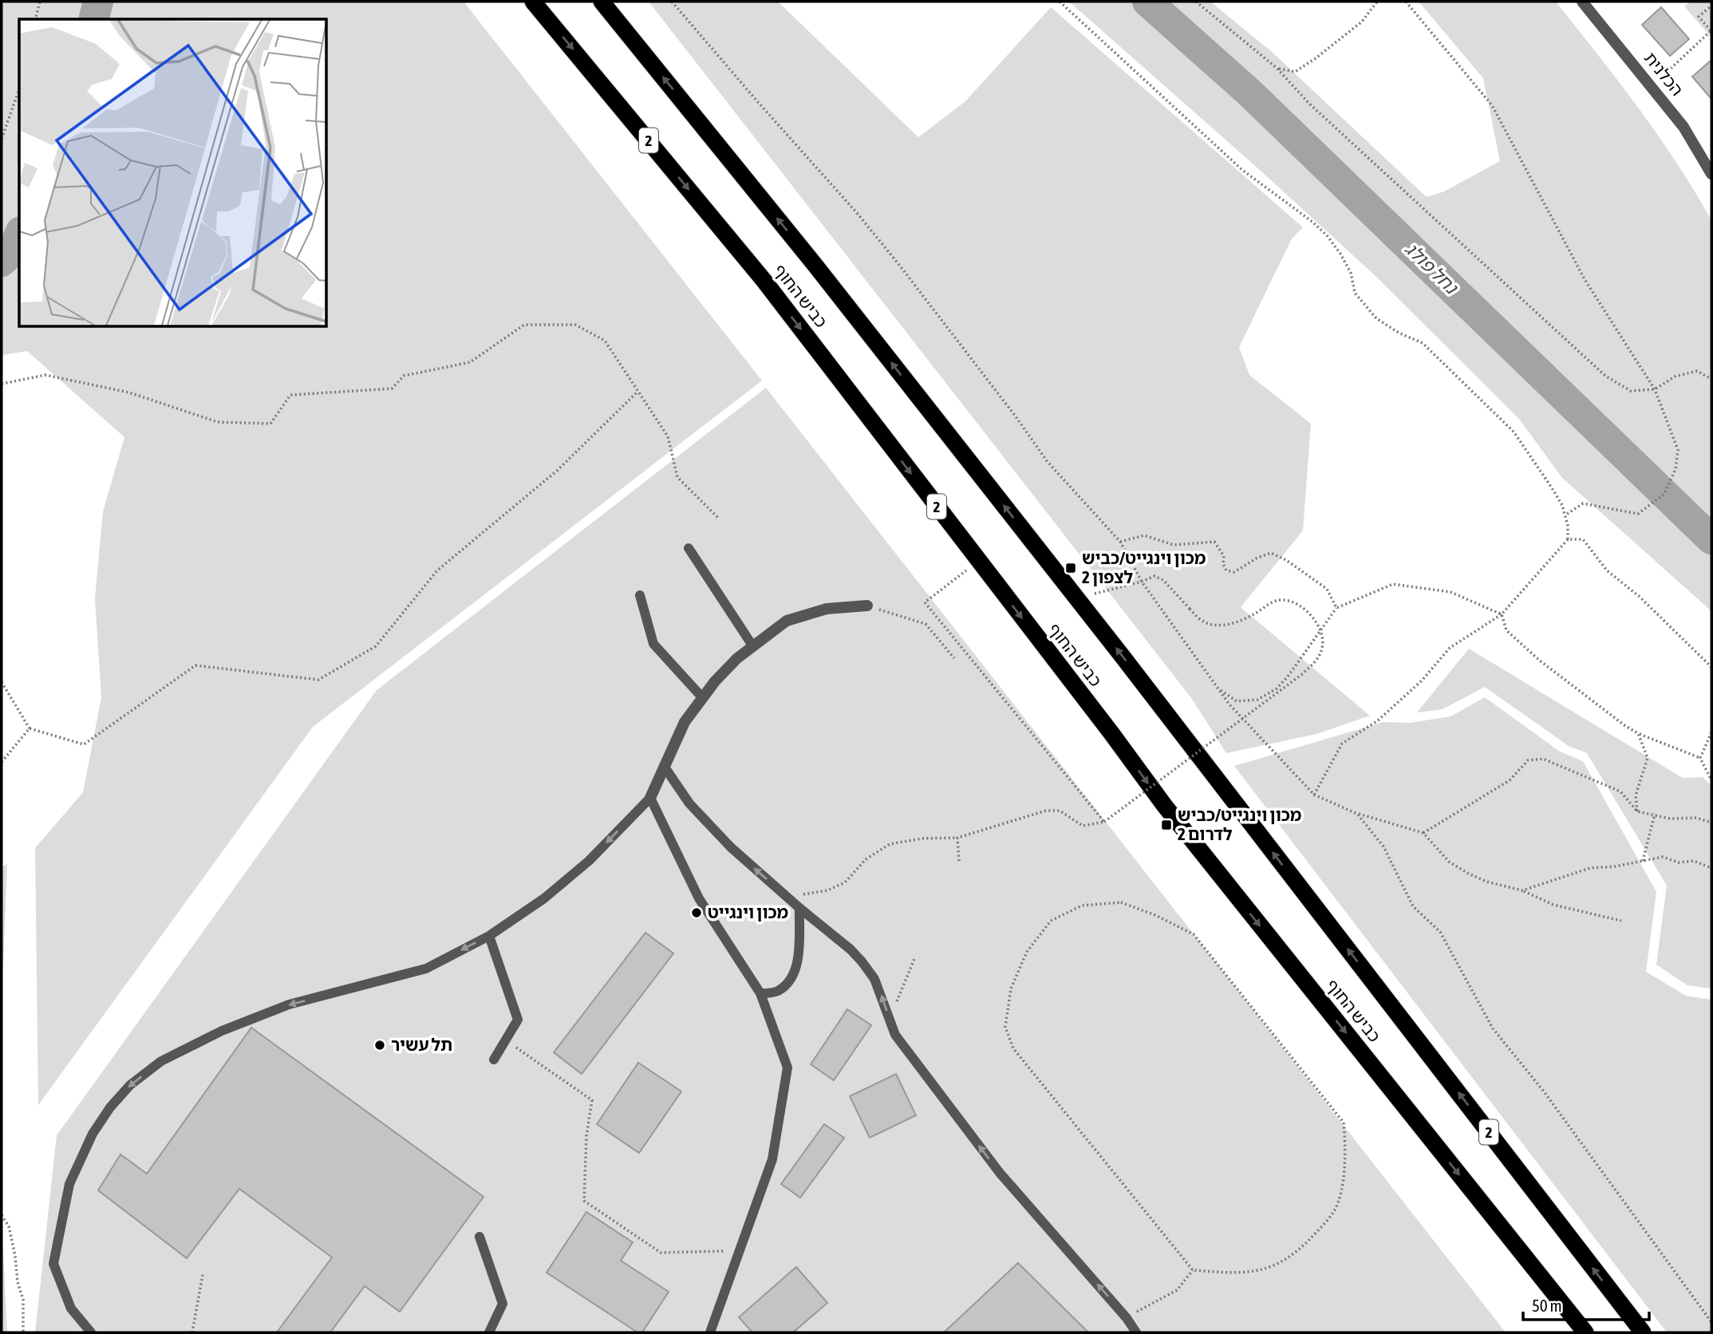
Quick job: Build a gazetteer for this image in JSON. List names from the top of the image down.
{
  "streets": {
    "highway": ["2", "כביש החוף"],
    "street": ["הכלנית"]
  },
  "water": ["נחל פולג"],
  "places": {
    "transit": ["מכון וינגייט/כביש 2 לצפון", "מכון וינגייט/כביש 2 לדרום"],
    "other": ["מכון וינגייט", "תל עשיר"]
  },
  "scale_bar": "50 m"
}
